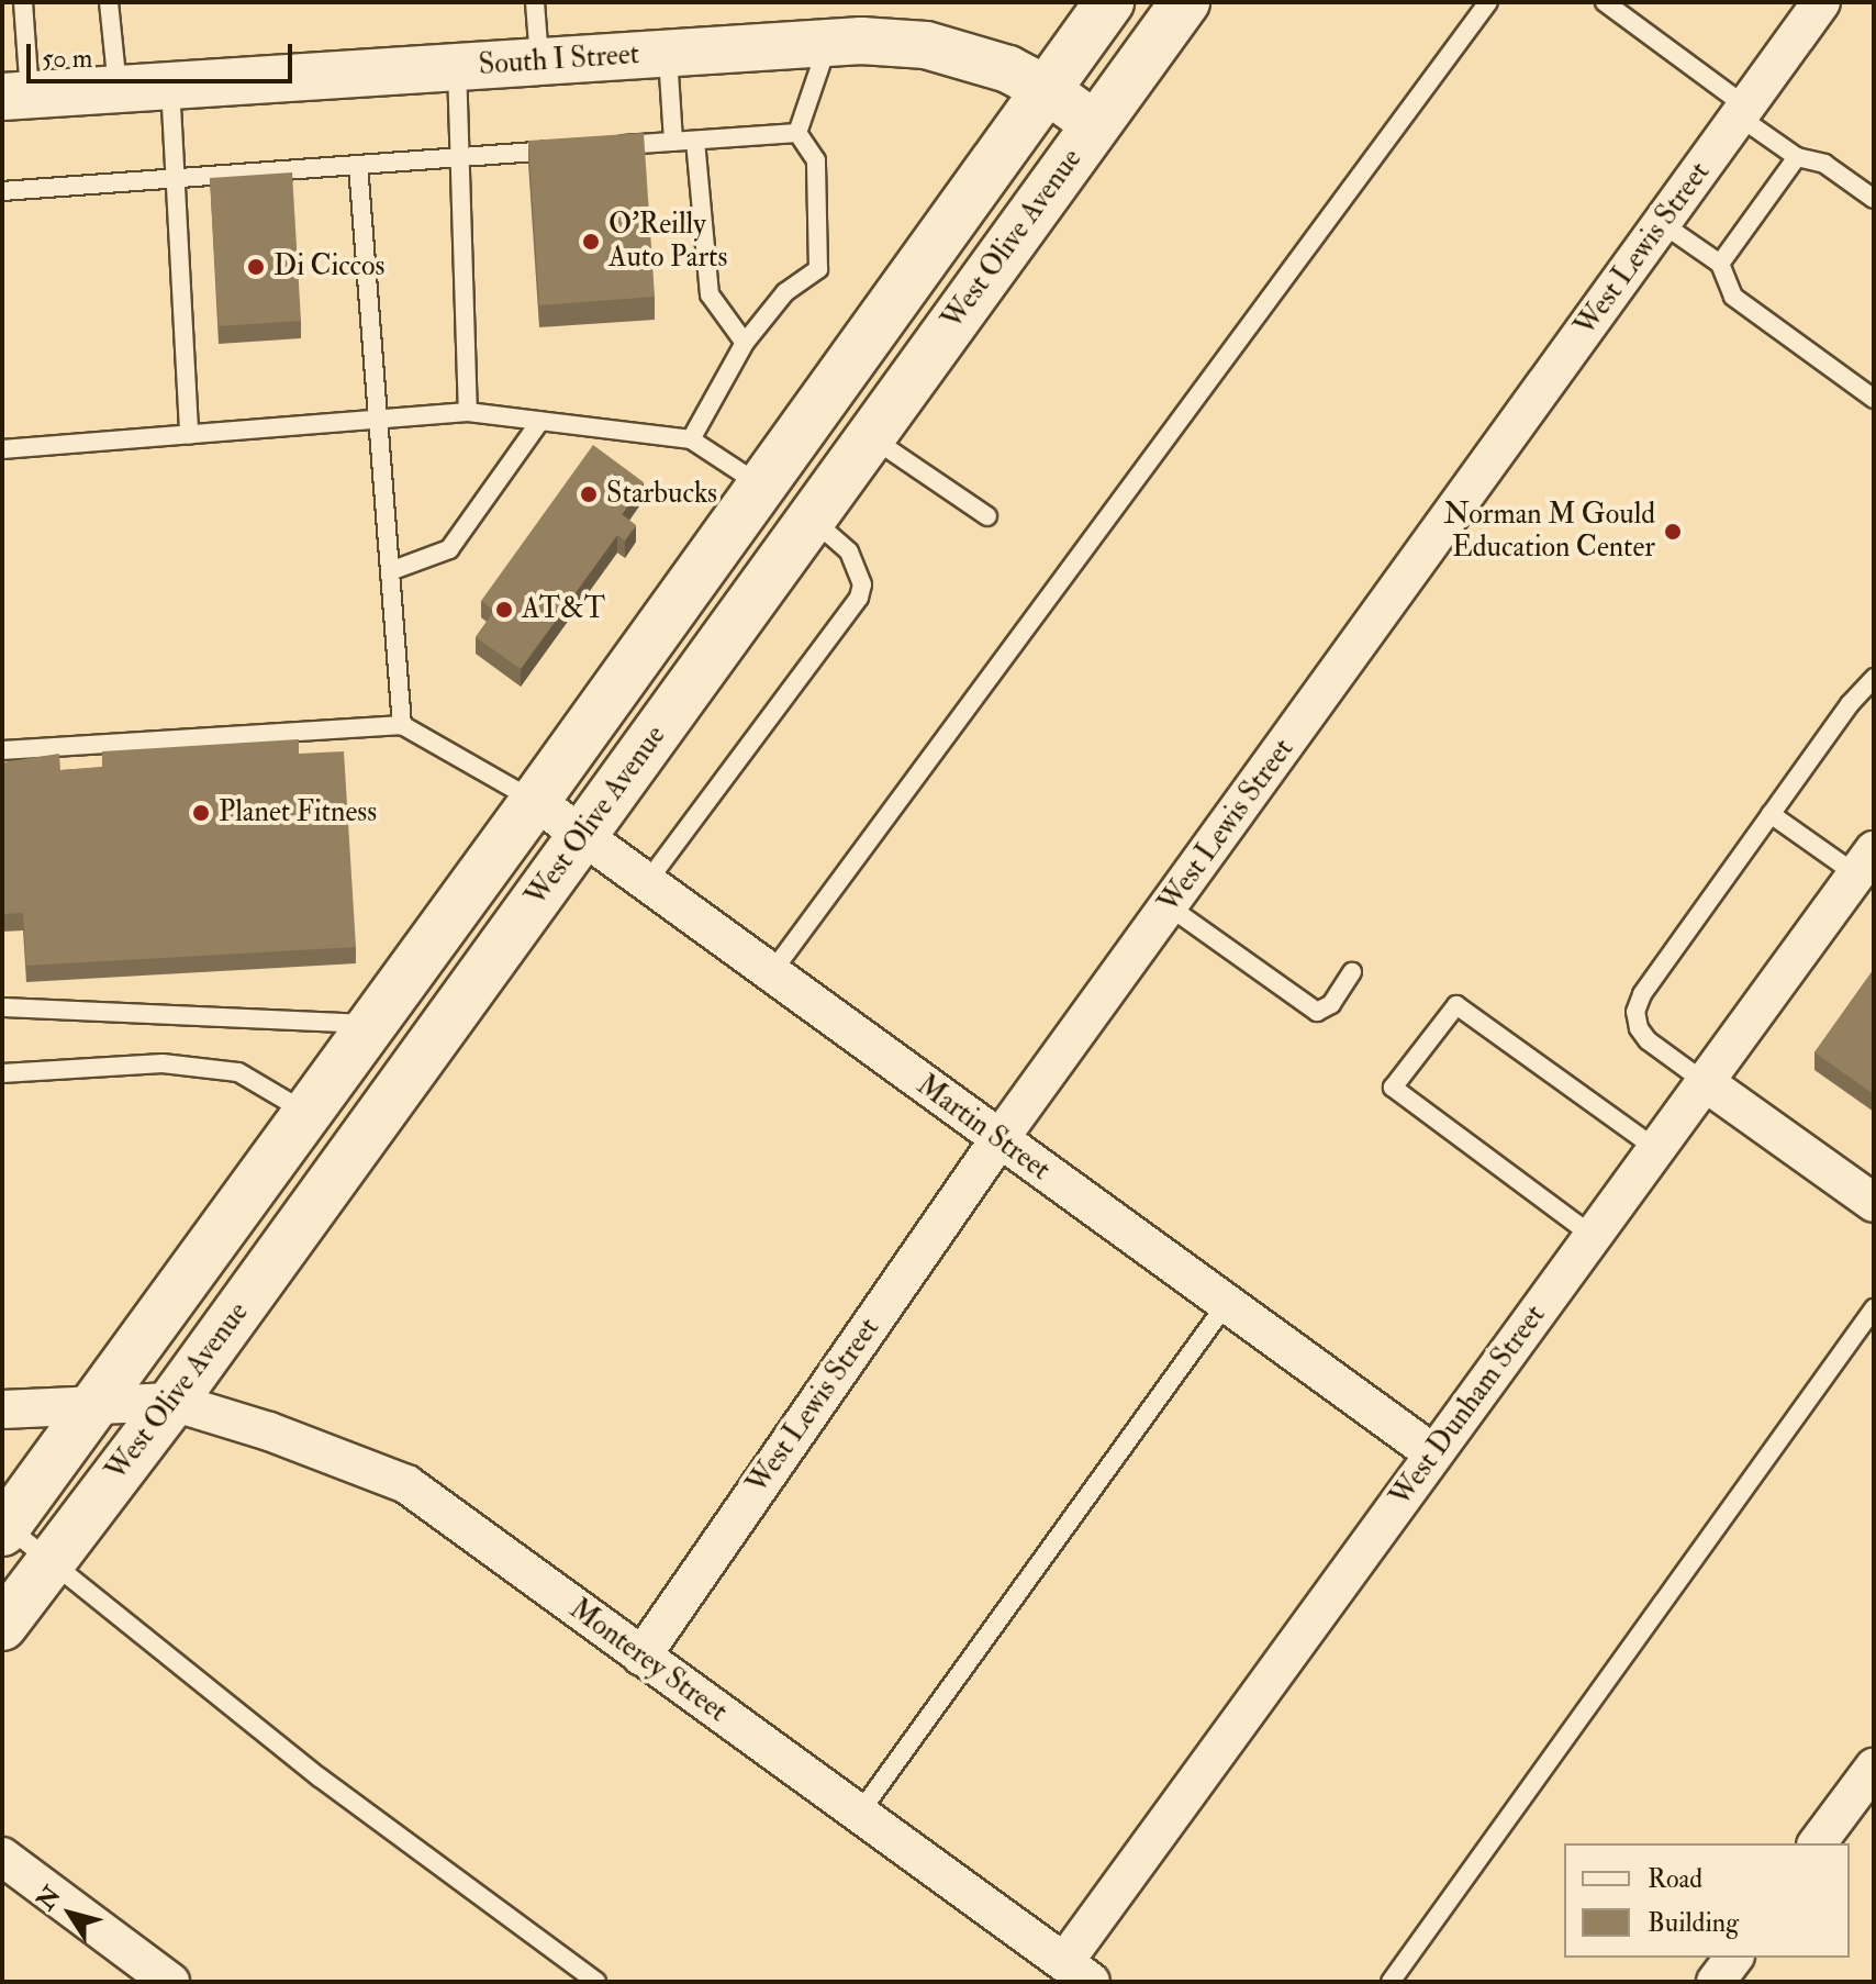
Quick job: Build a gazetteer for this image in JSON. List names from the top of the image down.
{
  "streets": {
    "main road": ["West Olive Avenue"],
    "street": [
      "South I Street",
      "West Lewis Street",
      "Martin Street",
      "West Dunham Street",
      "Monterey Street"
    ]
  },
  "crossings": [
    ["South I Street", "West Olive Avenue"],
    ["West Olive Avenue", "Martin Street"],
    ["West Olive Avenue", "Monterey Street"],
    ["West Lewis Street", "Martin Street"],
    ["West Lewis Street", "Monterey Street"],
    ["Martin Street", "West Dunham Street"],
    ["West Dunham Street", "Monterey Street"]
  ],
  "places": [
    "O'Reilly Auto Parts",
    "Di Ciccos",
    "Starbucks",
    "Norman M Gould Education Center",
    "AT&T",
    "Planet Fitness"
  ],
  "legend": ["Road", "Building"],
  "scale_bar": "50 m",
  "north": "top left"
}
